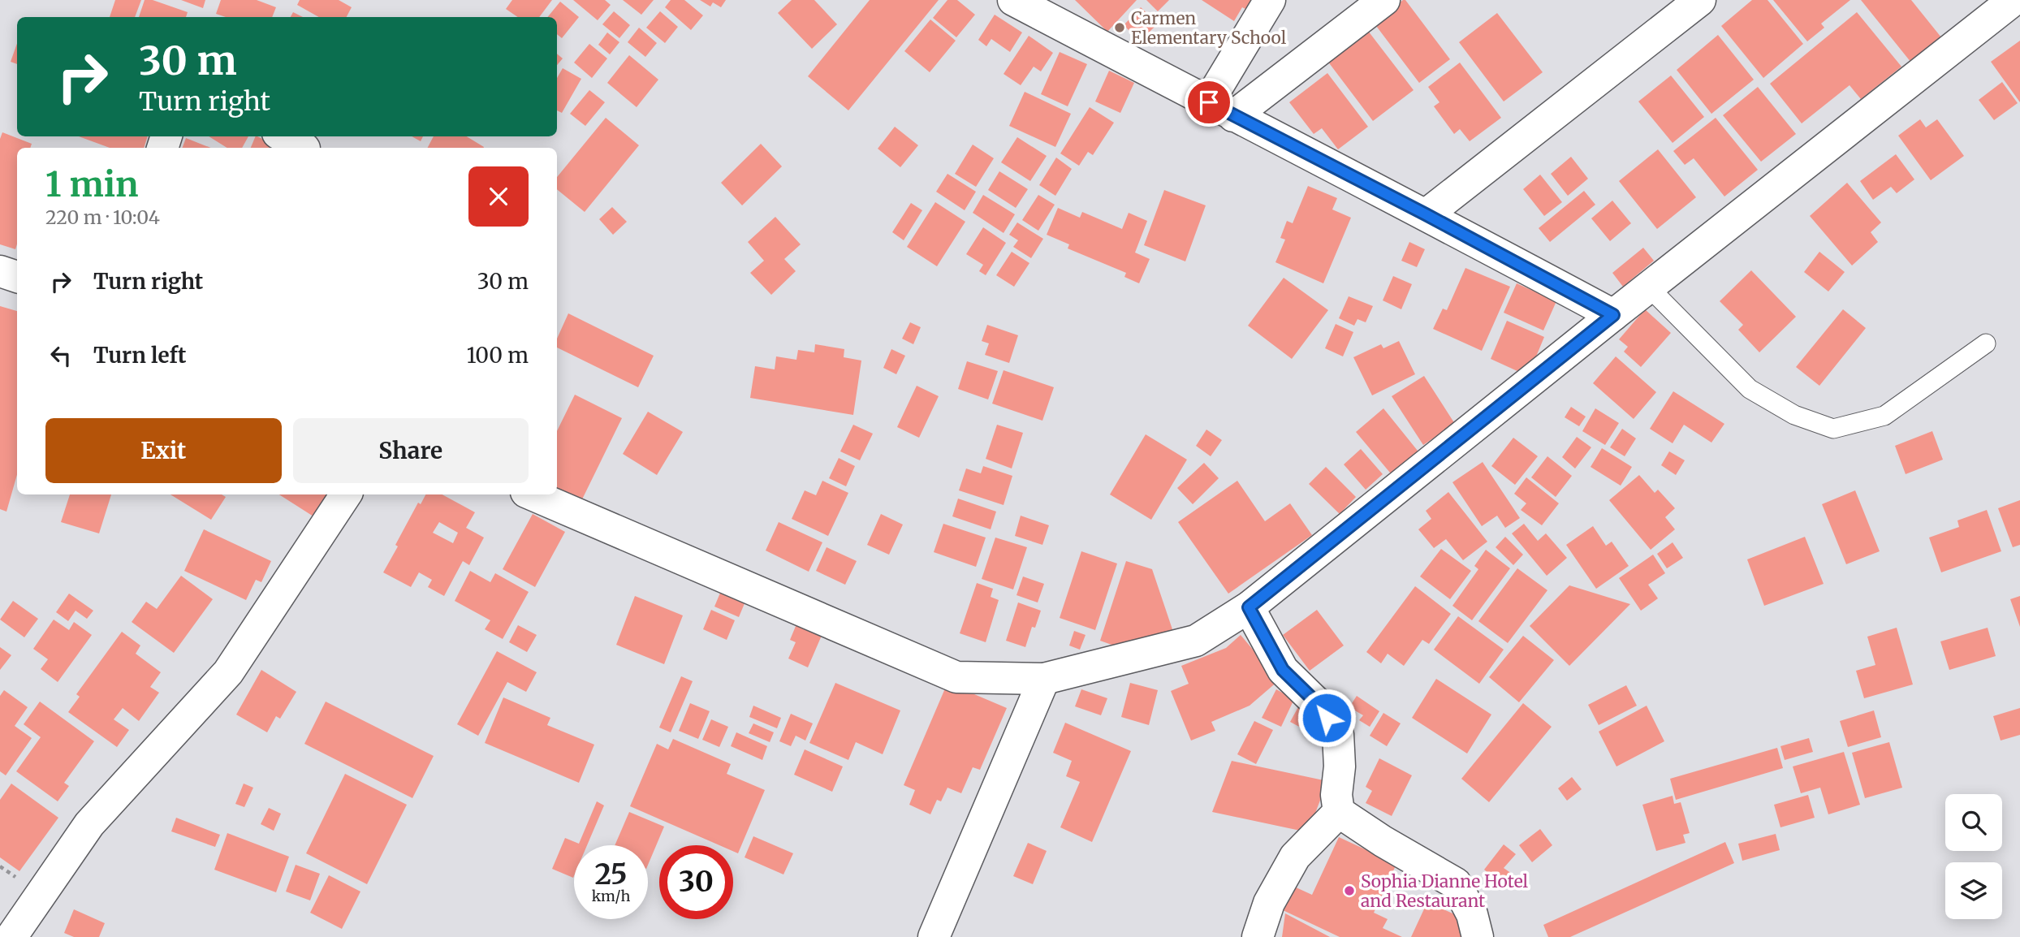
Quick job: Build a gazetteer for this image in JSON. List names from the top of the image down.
{
  "places": ["Carmen Elementary School", "Sophia Dianne Hotel and Restaurant"],
  "page": {
    "turn": ["30 m", "Turn right"],
    "heading": ["1 min", "220 m · 10:04"],
    "list": [
      {
        "name": "Turn right",
        "value": "30 m"
      },
      {
        "name": "Turn left",
        "value": "100 m"
      }
    ],
    "buttons": ["Exit", "Share"],
    "speed": "25 km/h",
    "limit": "30"
  }
}
